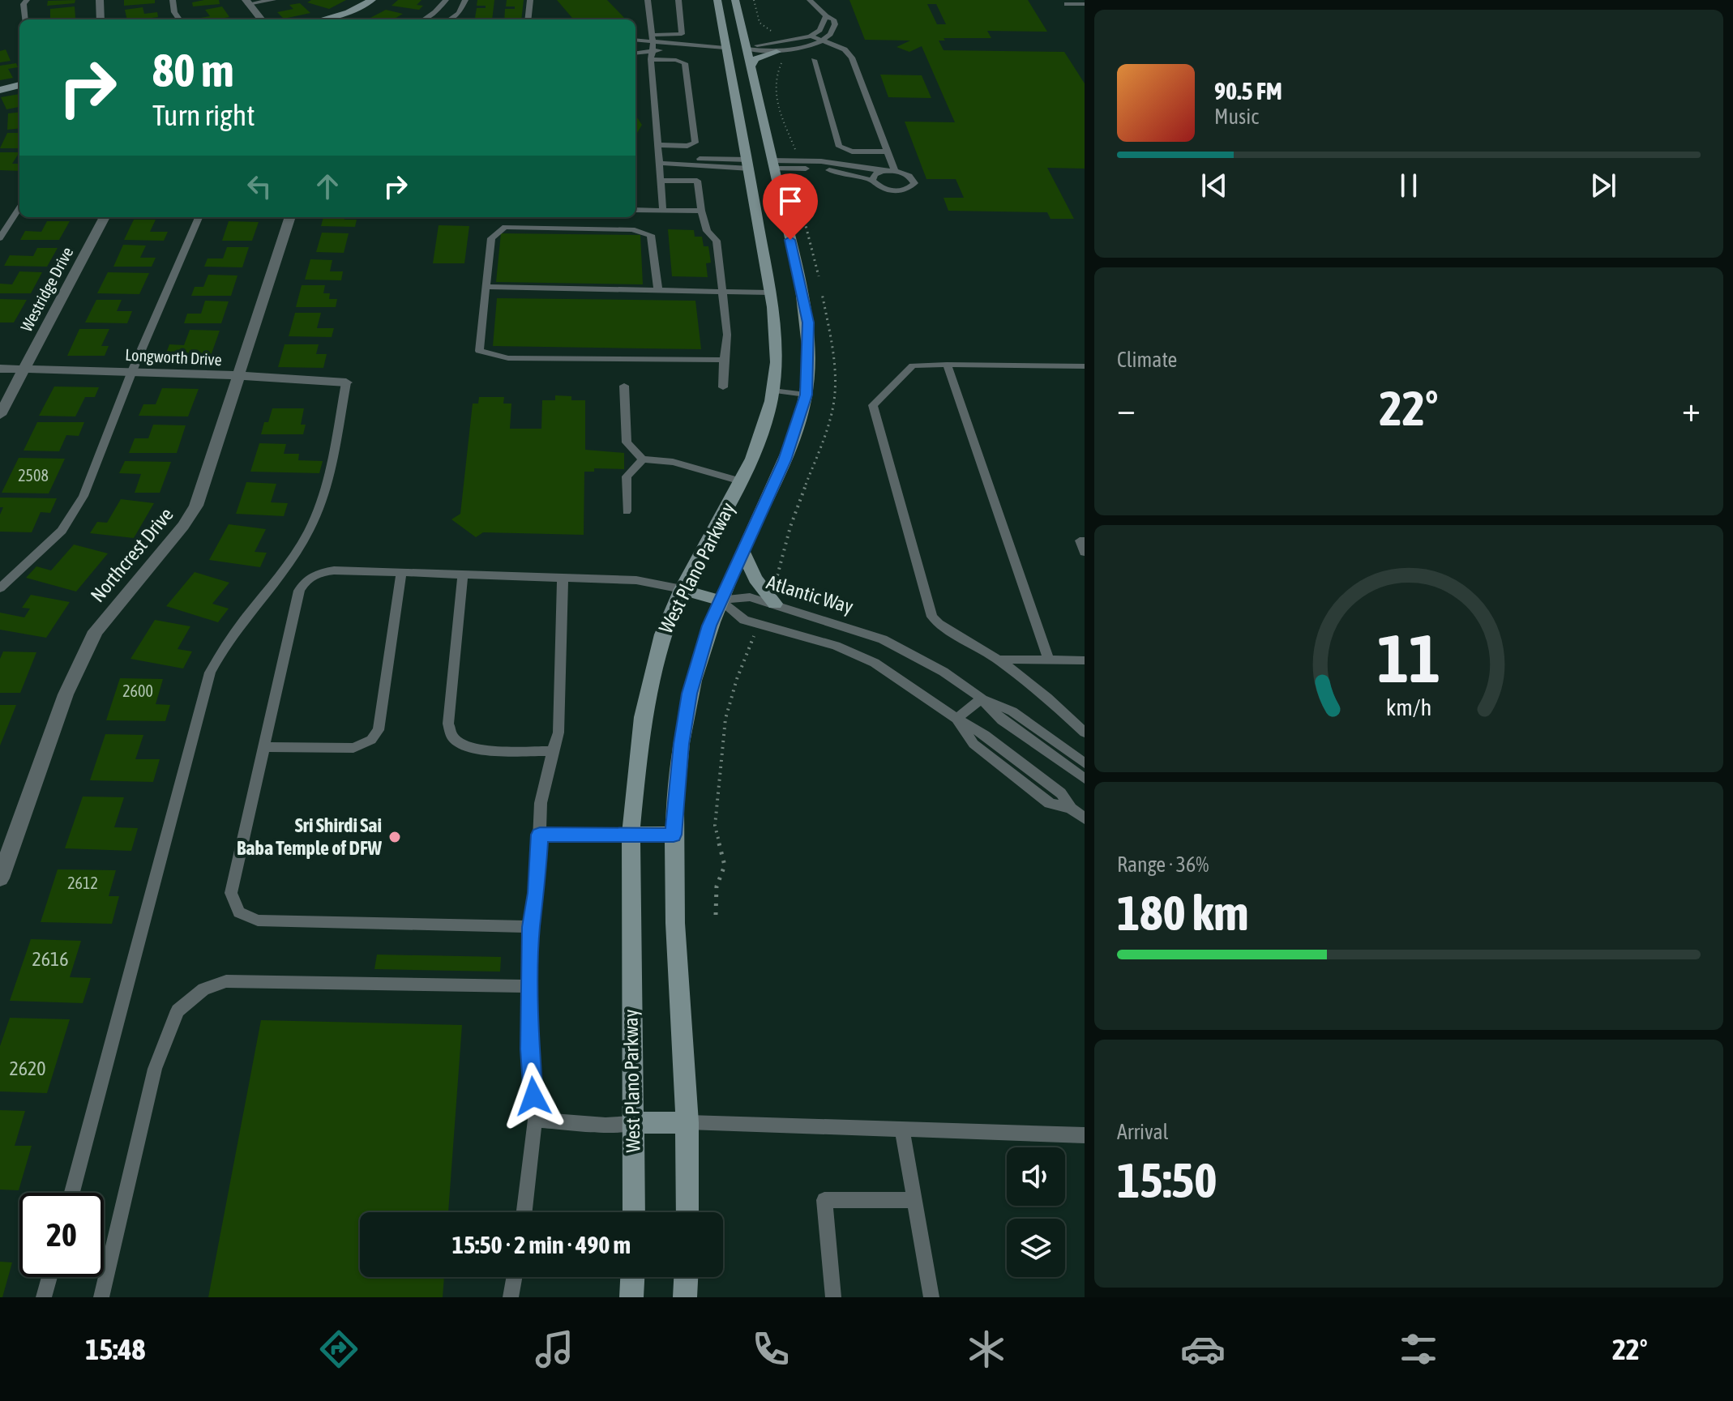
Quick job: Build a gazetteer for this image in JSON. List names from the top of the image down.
{
  "streets": {
    "main road": ["West Plano Parkway"],
    "street": ["Westridge Drive", "Longworth Drive", "Northcrest Drive"],
    "lane": ["Atlantic Way"]
  },
  "crossings": [
    ["Westridge Drive", "Longworth Drive"],
    ["Longworth Drive", "Northcrest Drive"],
    ["West Plano Parkway", "Atlantic Way"]
  ],
  "places": ["Sri Shirdi Sai Baba Temple of DFW"],
  "house_numbers": [
    "2508",
    "2600",
    "2612",
    "2616",
    "2620"
  ],
  "page": {
    "turn": ["80 m", "Turn right"],
    "song": ["90.5 FM", "Music"],
    "tile": [
      "Climate",
      ["Range · 36%", "180 km"],
      ["Arrival", "15:50"]
    ],
    "heat": ["−", "22°", "+"],
    "limit": "20",
    "trip": "15:50 · 2 min · 490 m",
    "tabs": ["15:48", "22°"],
    "gauge": ["11", "km/h"]
  }
}
